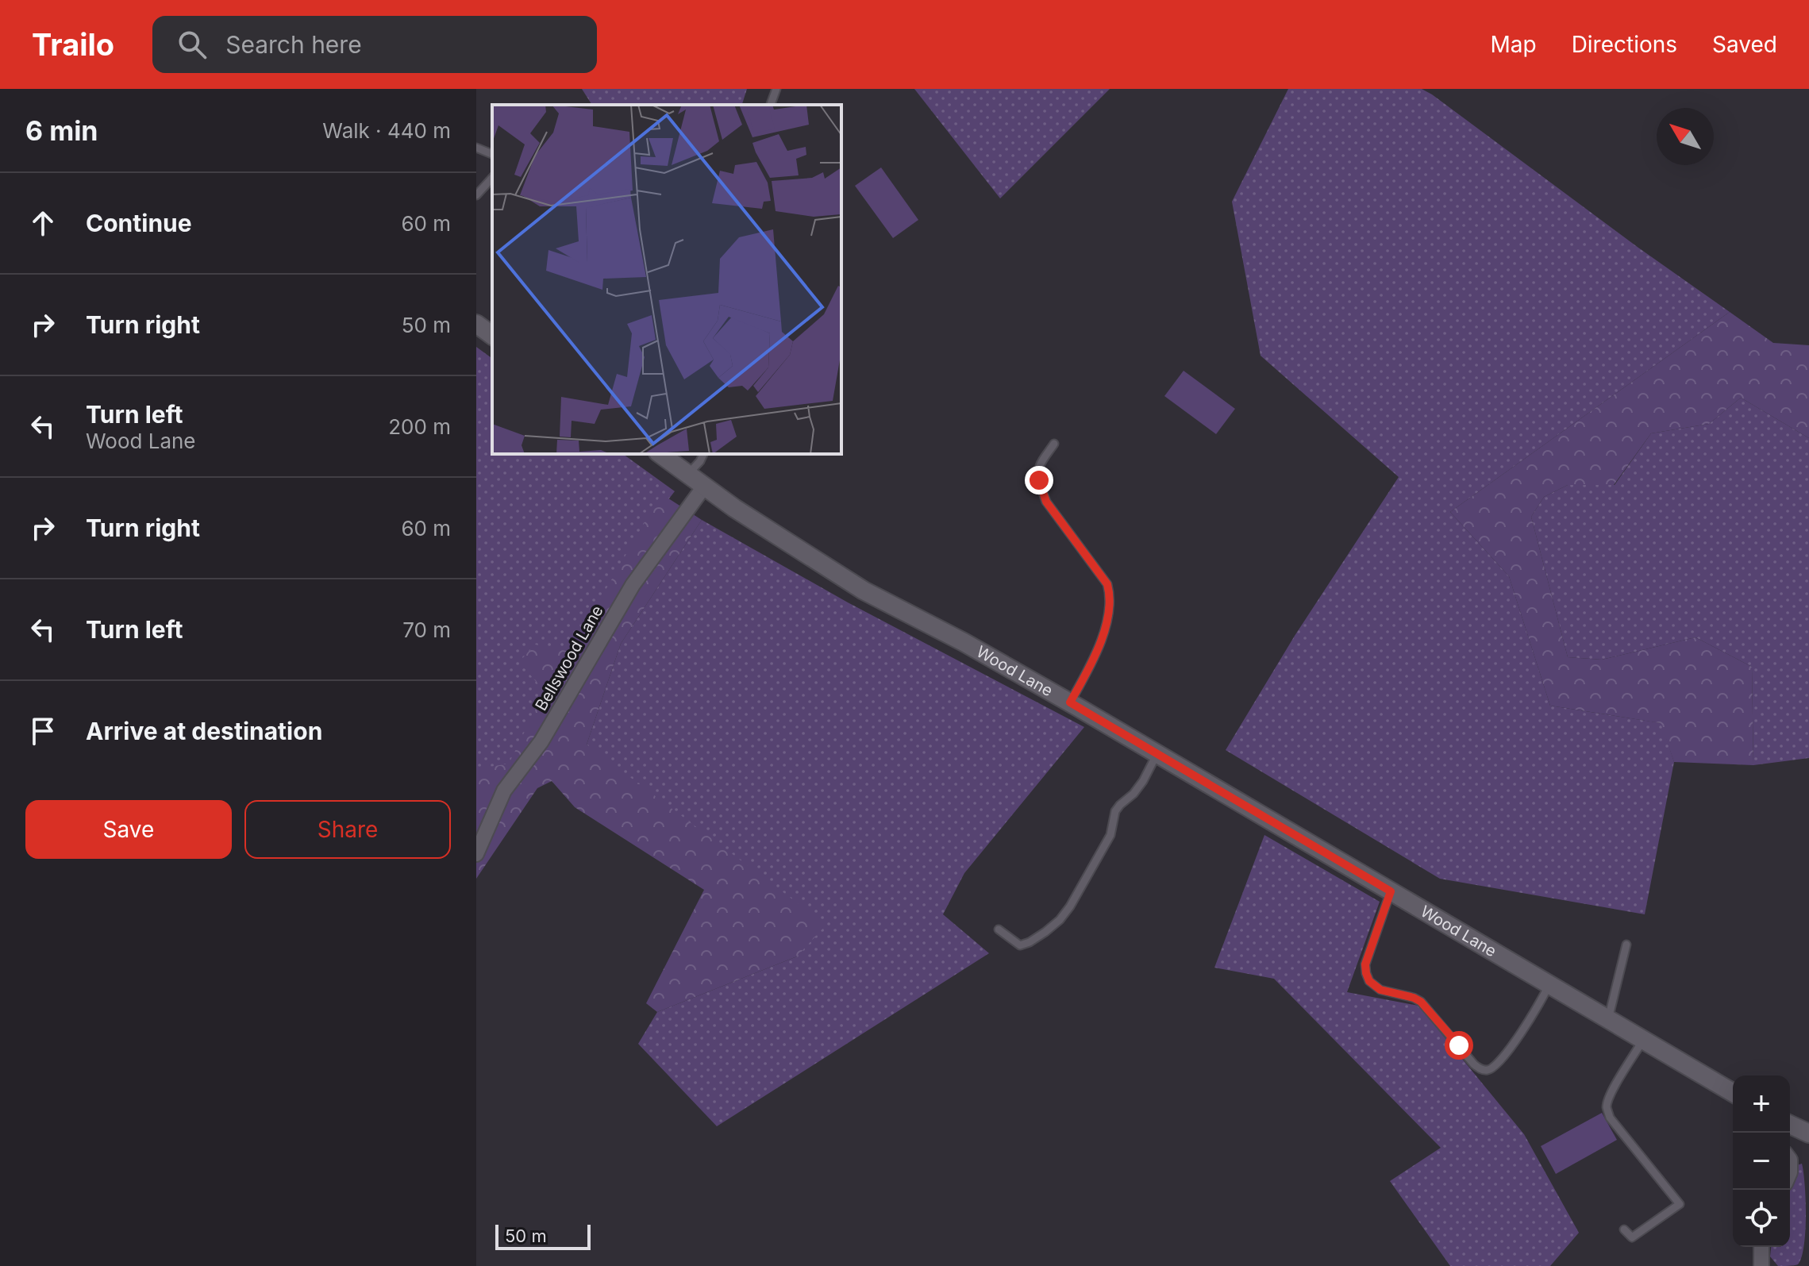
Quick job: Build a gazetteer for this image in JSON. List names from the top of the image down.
{
  "streets": {
    "street": ["Bellswood Lane", "Wood Lane"]
  },
  "crossings": [
    ["Bellswood Lane", "Wood Lane"]
  ],
  "scale_bar": "50 m",
  "north": "top left",
  "page": {
    "header": "Trailo",
    "search": "Search here",
    "nav": ["Map", "Directions", "Saved"],
    "heading": ["6 min", "Walk · 440 m"],
    "list": [
      ["Continue", "60 m"],
      ["Turn right", "50 m"],
      ["Turn left", "Wood Lane", "200 m"],
      ["Turn right", "60 m"],
      ["Turn left", "70 m"],
      "Arrive at destination"
    ],
    "buttons": ["Save", "Share"],
    "map_buttons": ["+", "−"],
    "scale": "50 m"
  }
}
